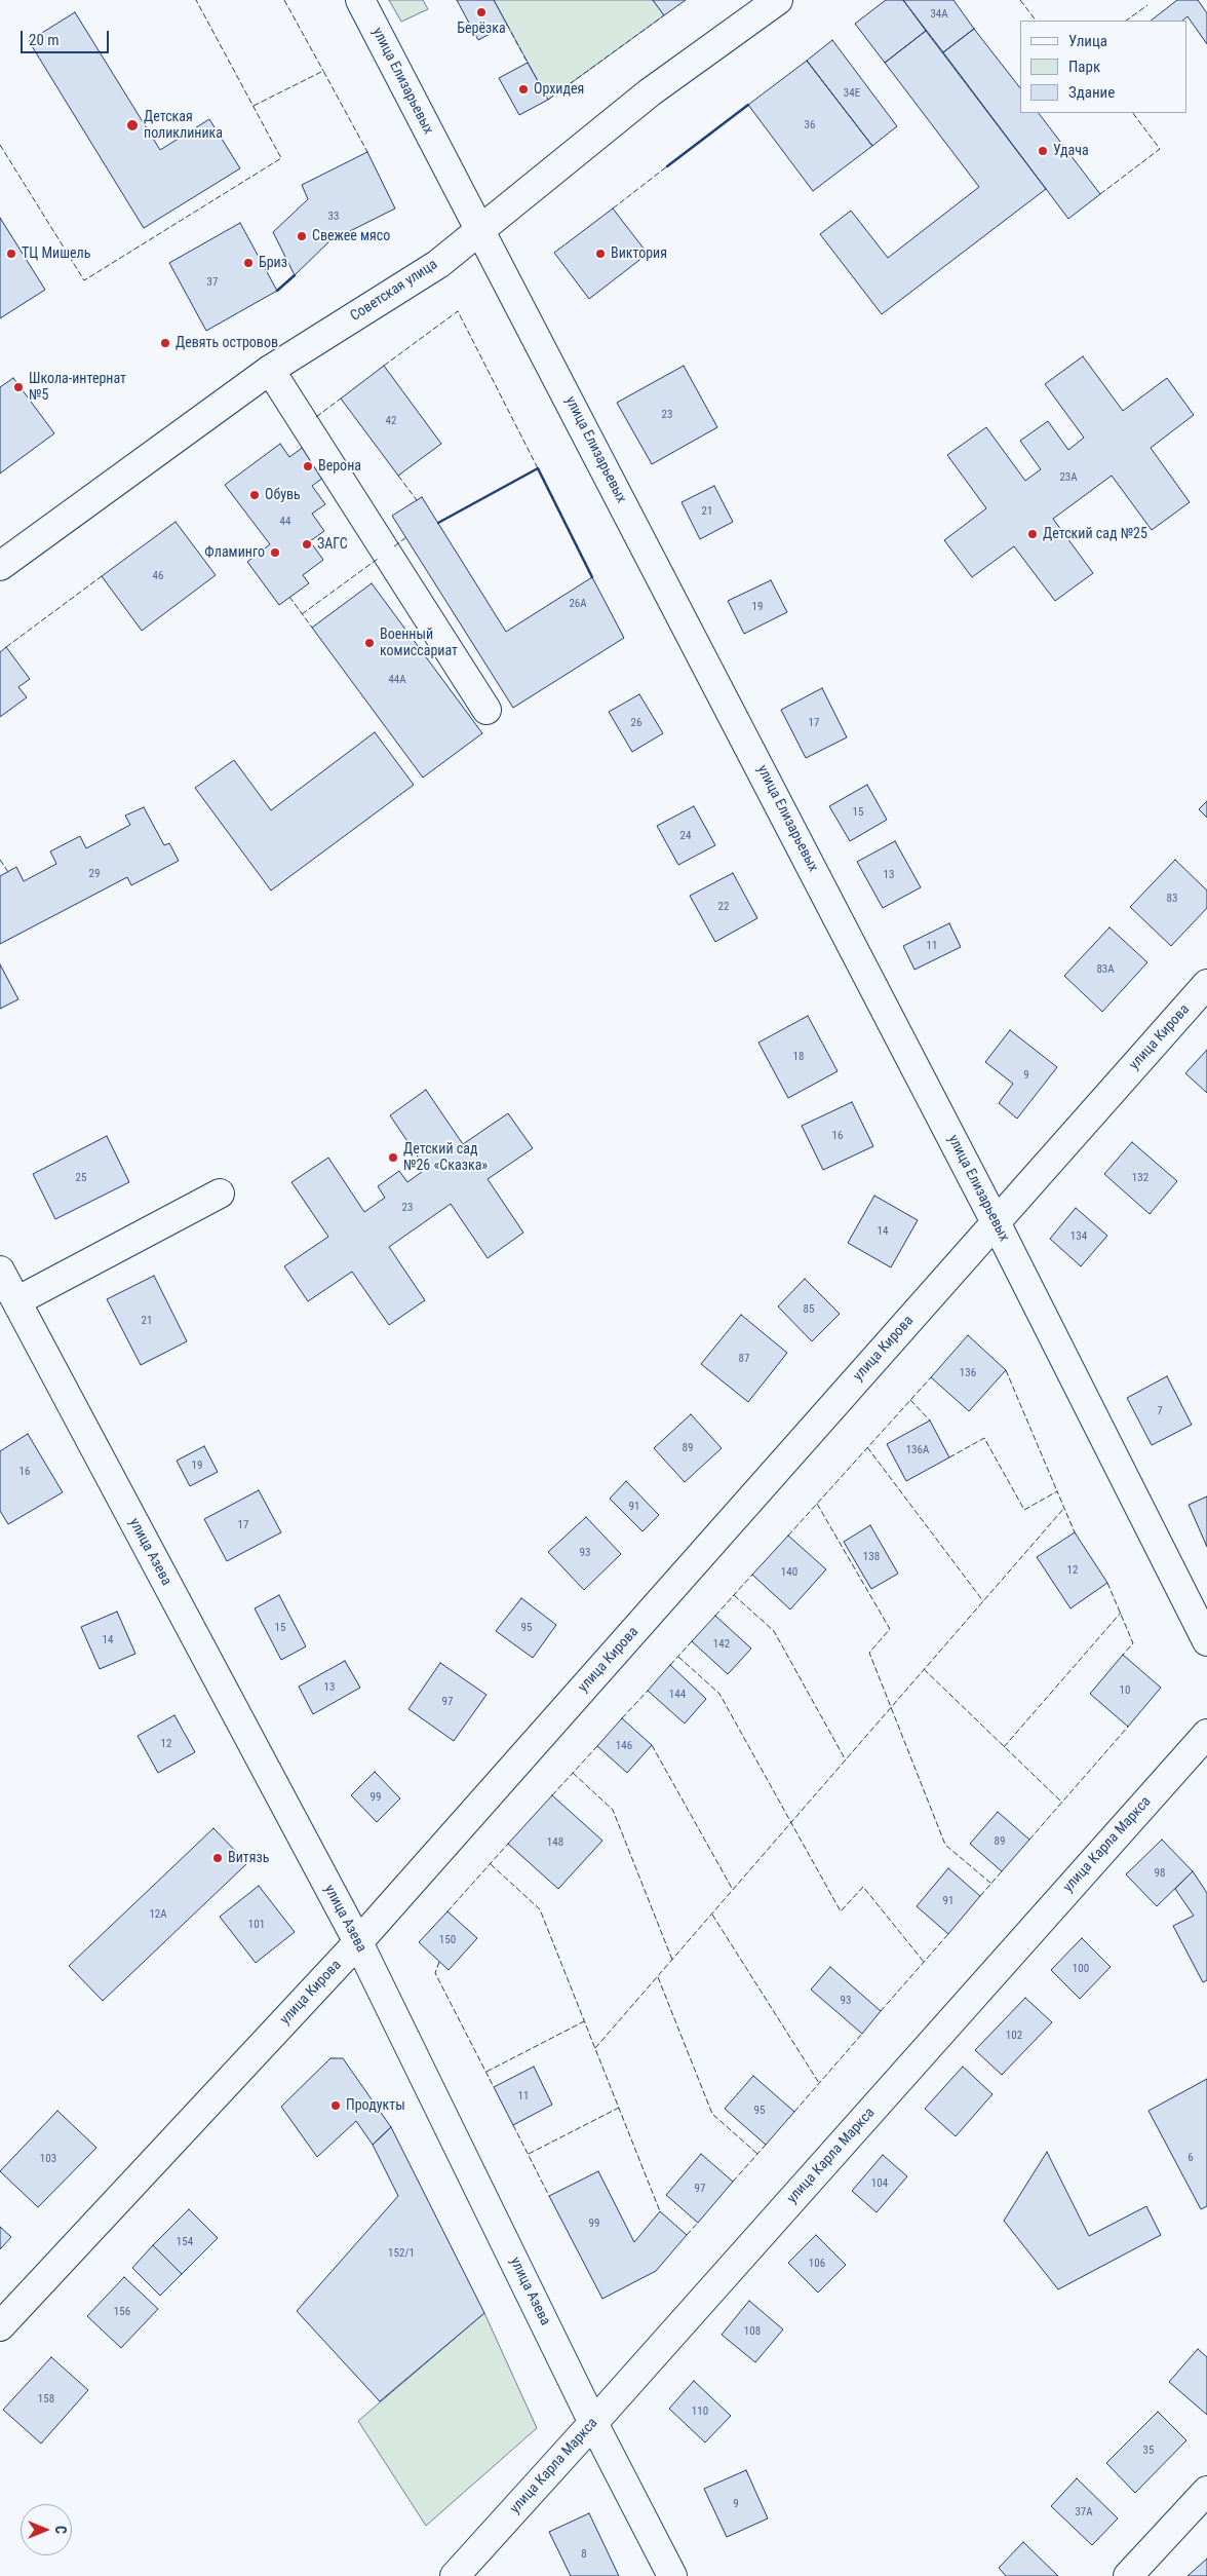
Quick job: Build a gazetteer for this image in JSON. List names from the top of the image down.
{
  "streets": {
    "street": [
      "улица Елизарьевых",
      "Советская улица",
      "улица Кирова",
      "улица Азева",
      "улица Карла Маркса"
    ]
  },
  "crossings": [
    ["улица Елизарьевых", "Советская улица"],
    ["улица Елизарьевых", "улица Кирова"],
    ["улица Кирова", "улица Азева"],
    ["улица Азева", "улица Карла Маркса"]
  ],
  "places": [
    "Берёзка",
    "Орхидея",
    "Детская поликлиника",
    "Удача",
    "Свежее мясо",
    "ТЦ Мишель",
    "Виктория",
    "Бриз",
    "Девять островов",
    "Школа-интернат №5",
    "Верона",
    "Обувь",
    "Детский сад №25",
    "ЗАГС",
    "Фламинго",
    "Военный комиссариат",
    "Детский сад №26 «Сказка»",
    "Витязь",
    "Продукты"
  ],
  "house_numbers": [
    "34А",
    "34Е",
    "36",
    "33",
    "37",
    "23",
    "42",
    "23А",
    "21",
    "44",
    "46",
    "26А",
    "19",
    "44А",
    "26",
    "17",
    "15",
    "24",
    "29",
    "13",
    "83",
    "22",
    "11",
    "83А",
    "18",
    "9",
    "16",
    "25",
    "132",
    "23",
    "14",
    "134",
    "85",
    "21",
    "87",
    "136",
    "7",
    "89",
    "136А",
    "19",
    "16",
    "91",
    "17",
    "93",
    "138",
    "12",
    "140",
    "15",
    "95",
    "14",
    "142",
    "13",
    "10",
    "144",
    "97",
    "12",
    "146",
    "99",
    "89",
    "148",
    "98",
    "91",
    "12А",
    "101",
    "150",
    "100",
    "93",
    "102",
    "11",
    "95",
    "6",
    "103",
    "104",
    "97",
    "99",
    "154",
    "152/1",
    "106",
    "156",
    "108",
    "158",
    "110",
    "35",
    "9",
    "37А",
    "8"
  ],
  "legend": ["Улица", "Парк", "Здание"],
  "scale_bar": "20 m",
  "north": "right"
}
